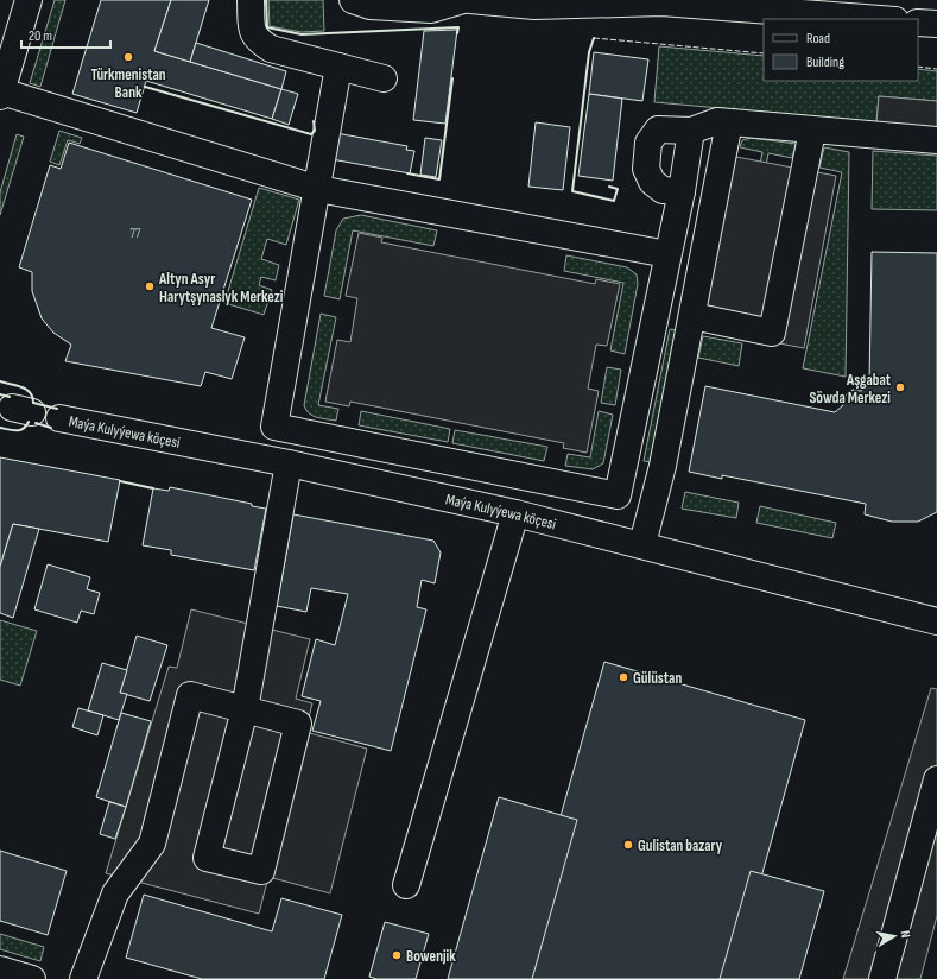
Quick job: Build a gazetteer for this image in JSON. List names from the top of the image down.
{
  "streets": {
    "street": ["Maýa Kulyýewa köçesi"]
  },
  "places": [
    "Türkmenistan Bank",
    "Altyn Asyr Harytşynaslyk Merkezi",
    "Aşgabat Söwda Merkezi",
    "Gülüstan",
    "Gulistan bazary",
    "Bowenjik"
  ],
  "house_numbers": ["77"],
  "legend": ["Road", "Building"],
  "scale_bar": "20 m",
  "north": "right"
}
